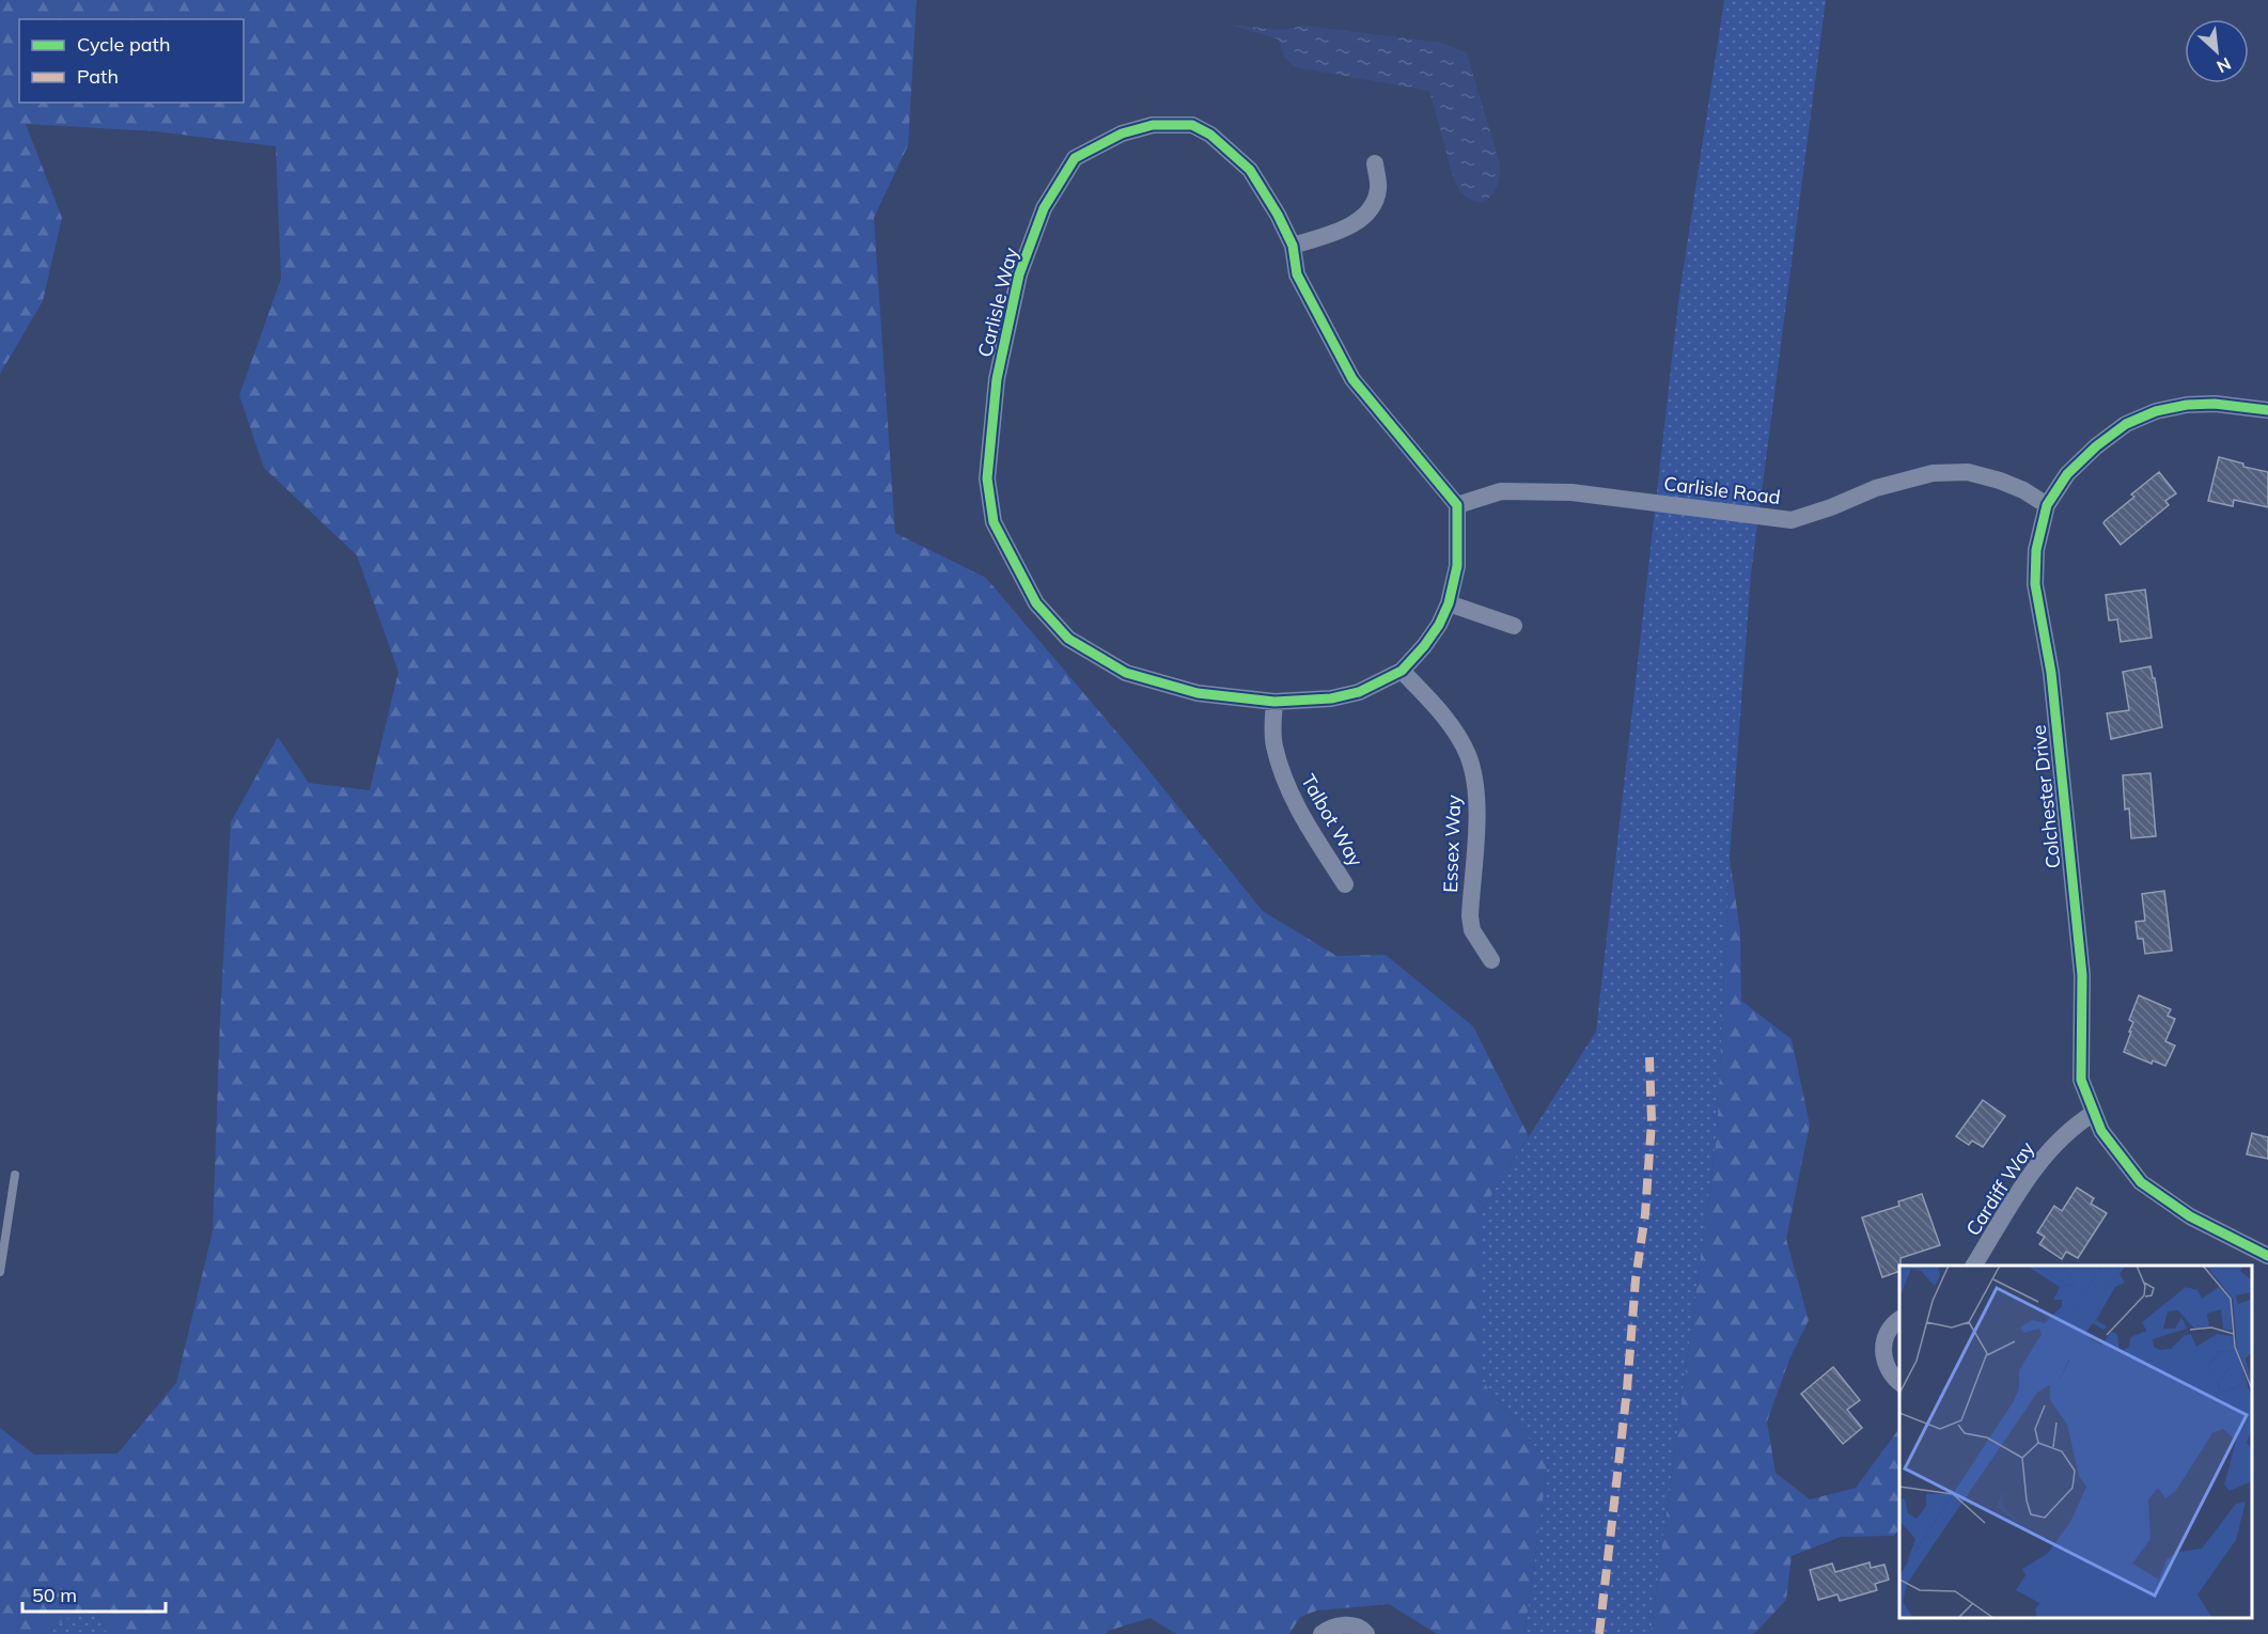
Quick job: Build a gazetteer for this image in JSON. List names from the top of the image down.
{
  "streets": {
    "street": [
      "Carlisle Way",
      "Carlisle Road",
      "Colchester Drive",
      "Talbot Way",
      "Essex Way",
      "Cardiff Way"
    ]
  },
  "crossings": [
    ["Carlisle Way", "Carlisle Road"],
    ["Carlisle Way", "Talbot Way"],
    ["Carlisle Way", "Essex Way"],
    ["Carlisle Road", "Colchester Drive"],
    ["Colchester Drive", "Cardiff Way"]
  ],
  "legend": ["Cycle path", "Path"],
  "scale_bar": "50 m",
  "north": "bottom right"
}
